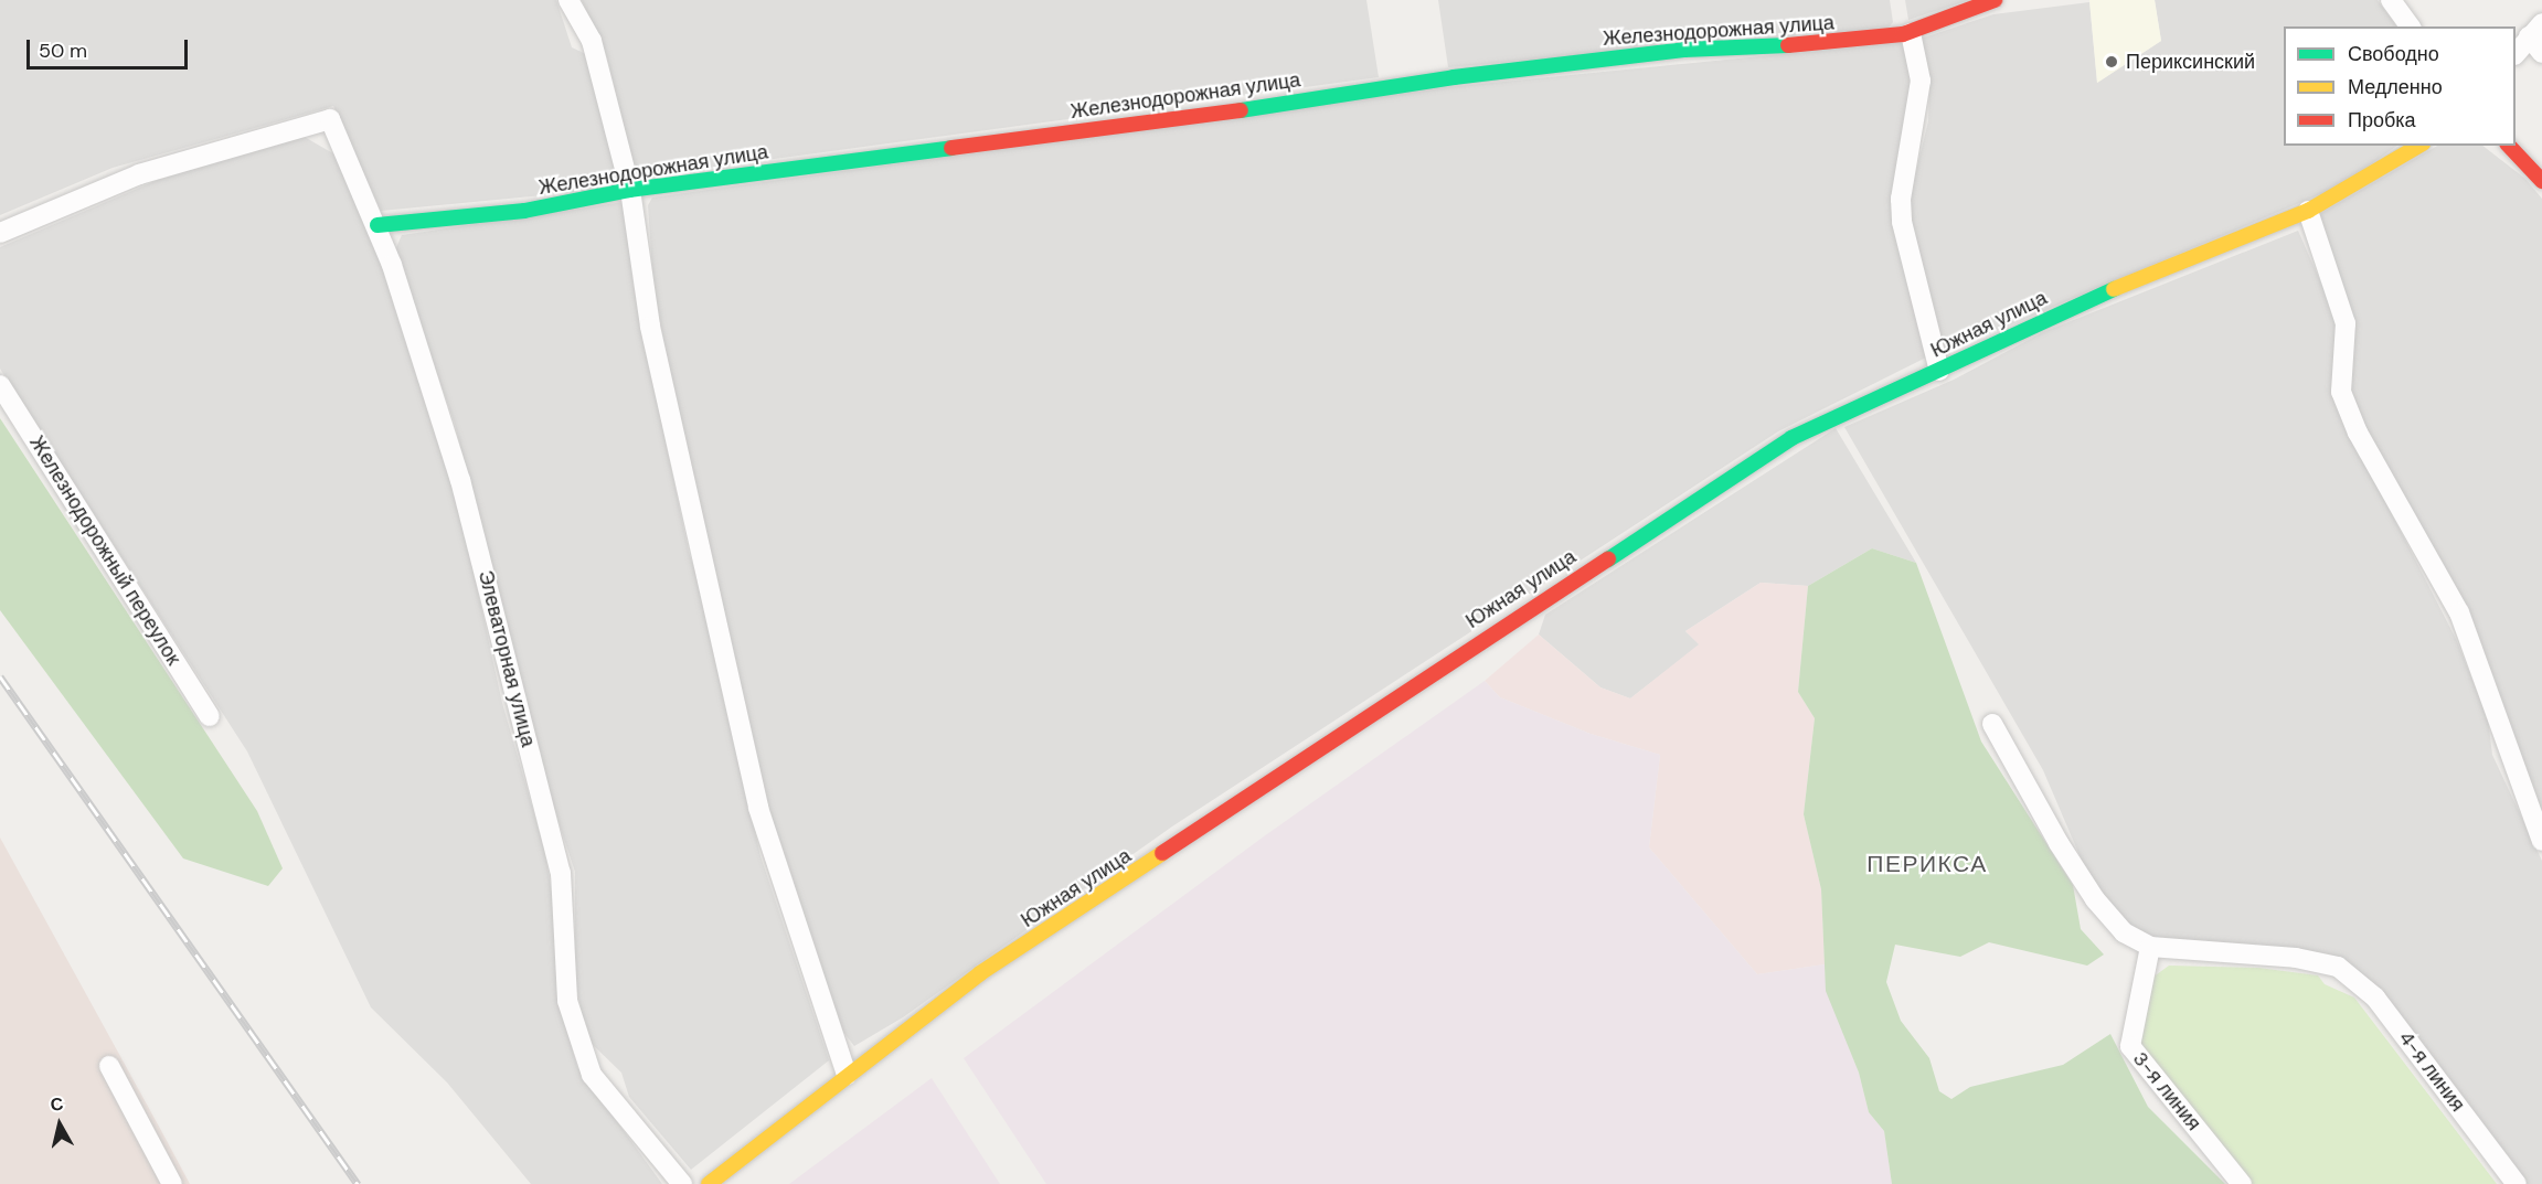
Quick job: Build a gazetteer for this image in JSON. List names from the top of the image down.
{
  "streets": {
    "street": [
      "Железнодорожная улица",
      "Южная улица",
      "Железнодорожный переулок",
      "Элеваторная улица",
      "4-я линия",
      "3-я линия"
    ]
  },
  "crossings": [
    ["Железнодорожная улица", "Элеваторная улица"],
    ["4-я линия", "3-я линия"]
  ],
  "districts": ["ПЕРИКСА"],
  "places": ["Периксинский"],
  "legend": ["Свободно", "Медленно", "Пробка"],
  "scale_bar": "50 m",
  "north": "top"
}
